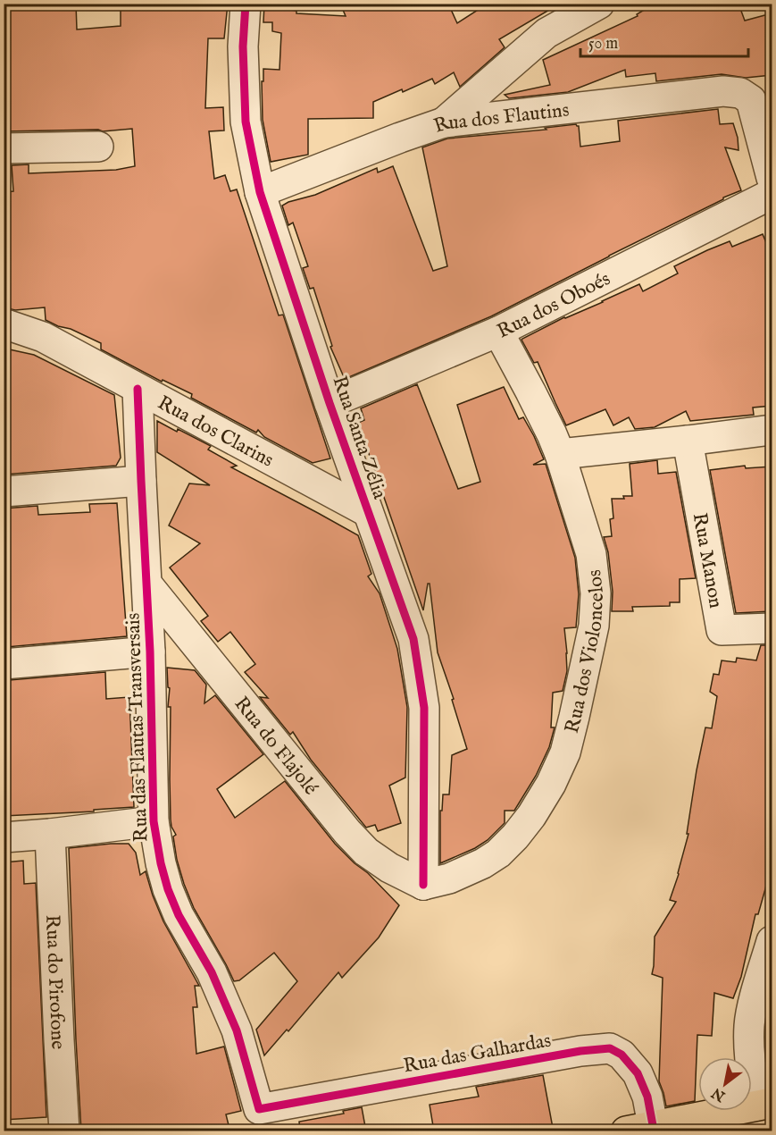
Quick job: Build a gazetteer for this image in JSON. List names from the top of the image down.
{
  "streets": {
    "street": [
      "Rua dos Flautins",
      "Rua dos Oboés",
      "Rua dos Clarins",
      "Rua Santa Zélia",
      "Rua Manon",
      "Rua dos Violoncelos",
      "Rua das Flautas Transversais",
      "Rua do Flajolé",
      "Rua do Pirofone",
      "Rua das Galhardas"
    ]
  },
  "crossings": [
    ["Rua dos Flautins", "Rua Santa Zélia"],
    ["Rua dos Oboés", "Rua Santa Zélia"],
    ["Rua dos Oboés", "Rua dos Violoncelos"],
    ["Rua dos Clarins", "Rua Santa Zélia"],
    ["Rua dos Clarins", "Rua das Flautas Transversais"],
    ["Rua Santa Zélia", "Rua dos Violoncelos"],
    ["Rua Santa Zélia", "Rua do Flajolé"],
    ["Rua dos Violoncelos", "Rua do Flajolé"],
    ["Rua das Flautas Transversais", "Rua do Flajolé"],
    ["Rua das Flautas Transversais", "Rua das Galhardas"]
  ],
  "scale_bar": "50 m",
  "north": "bottom left"
}
